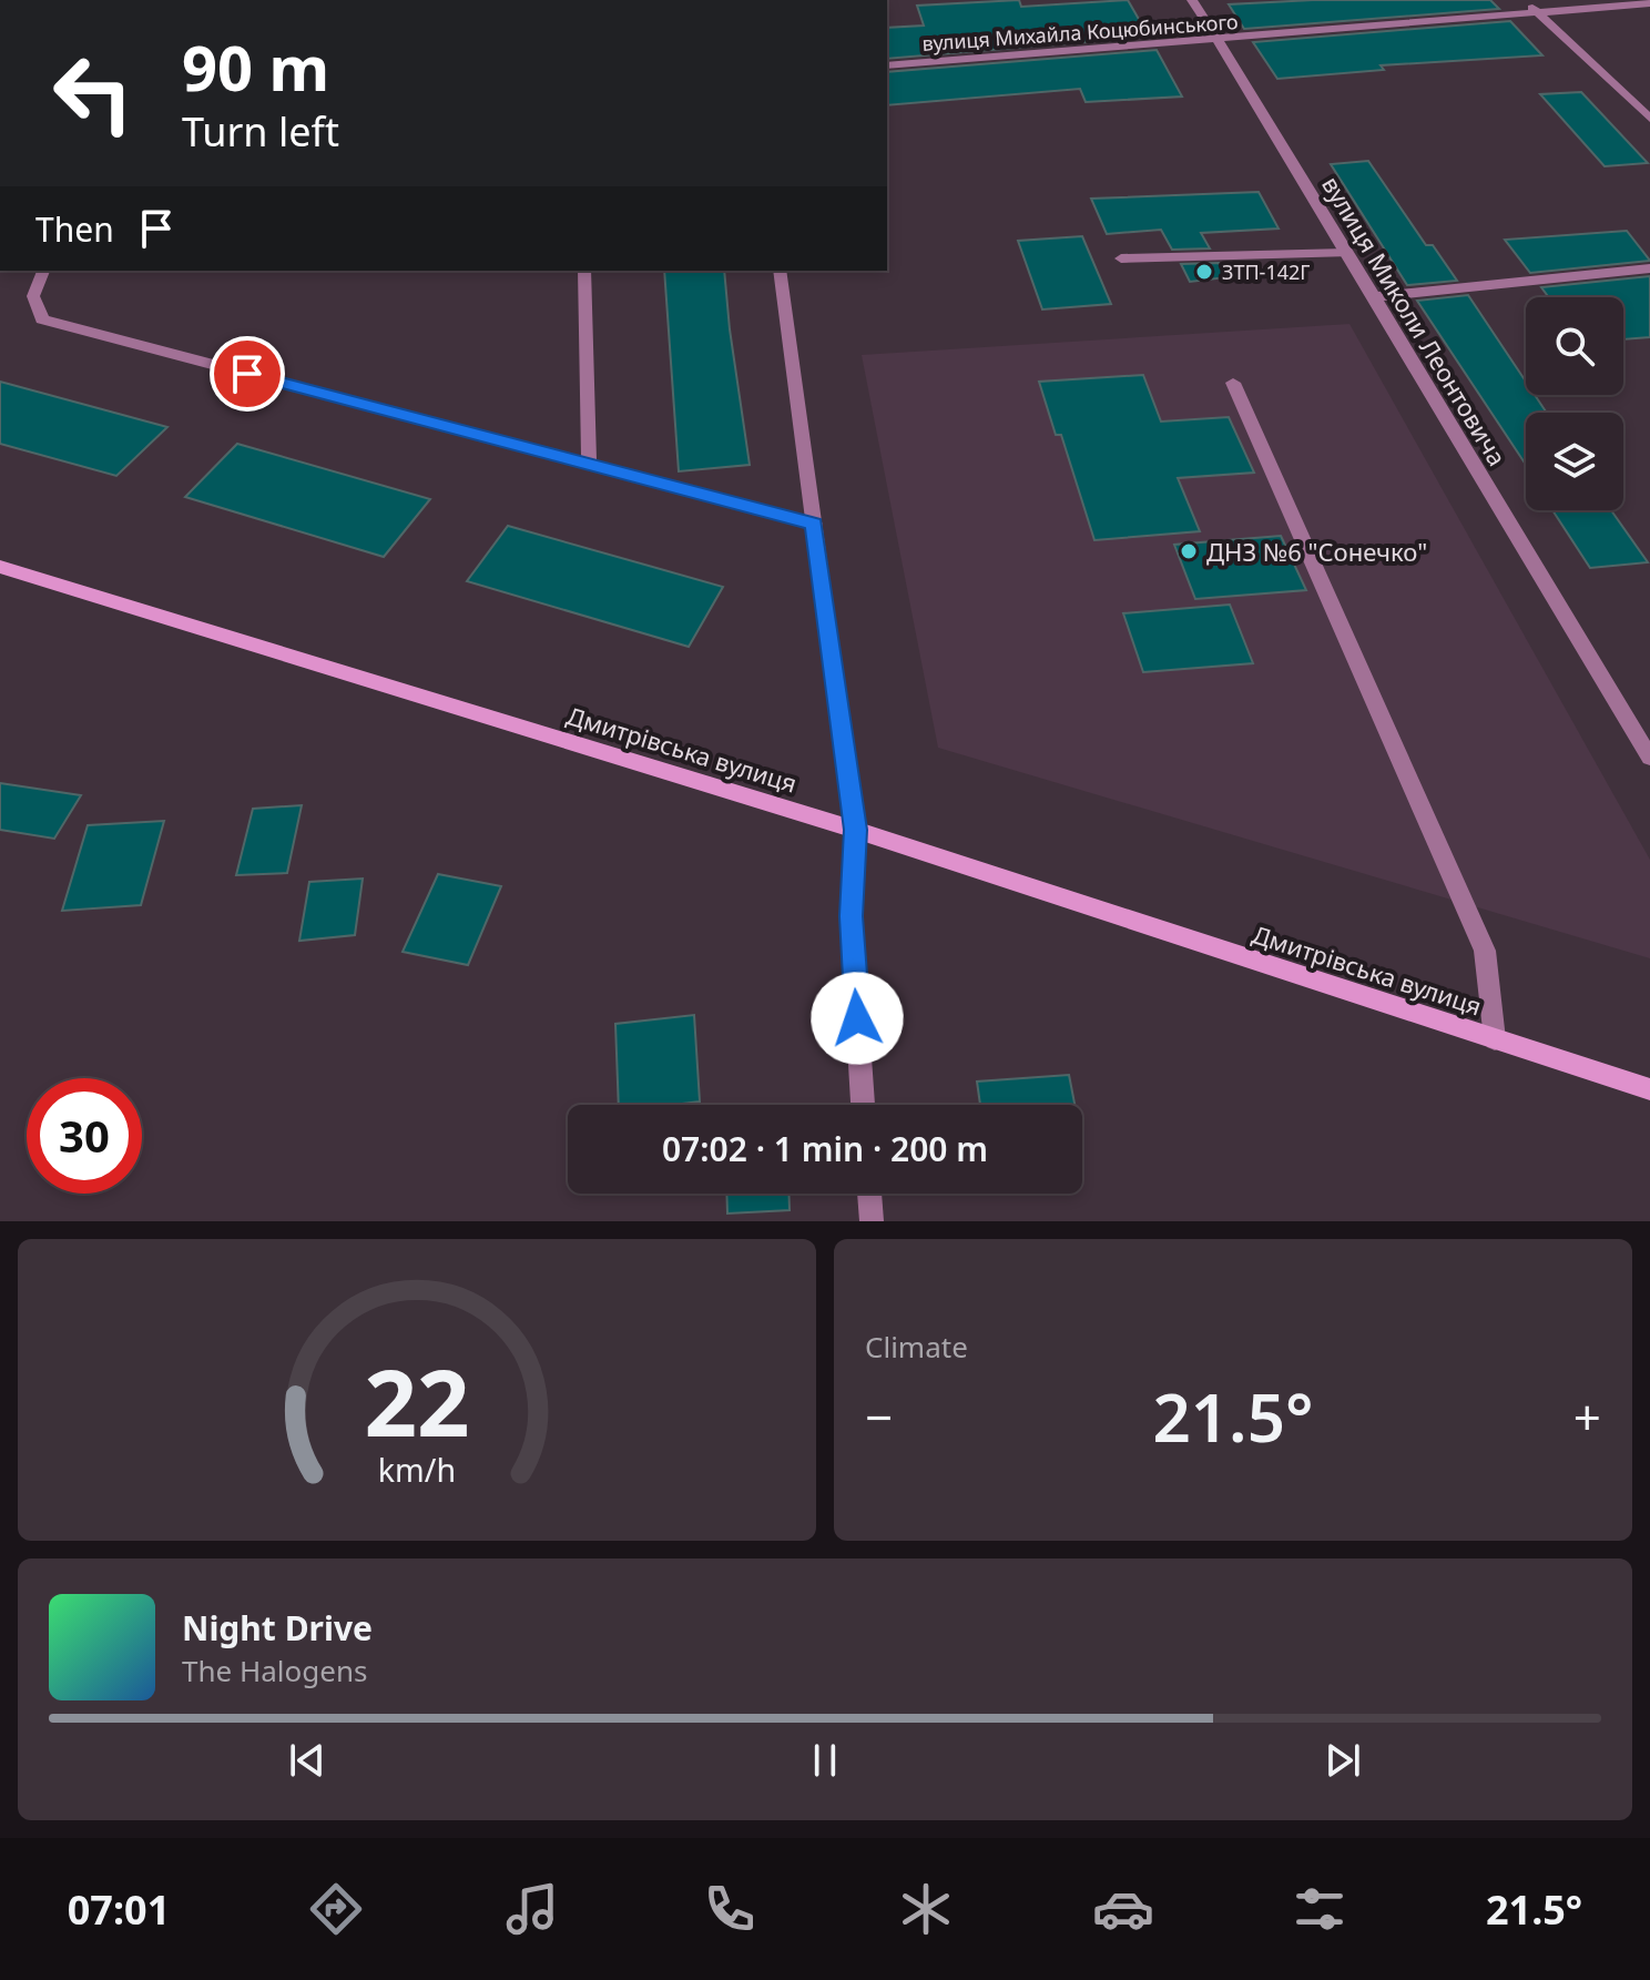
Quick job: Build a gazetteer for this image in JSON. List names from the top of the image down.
{
  "streets": {
    "main road": ["Дмитрівська вулиця"],
    "street": ["вулиця Михайла Коцюбинського", "вулиця Миколи Леонтовича"]
  },
  "crossings": [
    ["вулиця Михайла Коцюбинського", "вулиця Миколи Леонтовича"]
  ],
  "places": ["ЗТП-142Г", "ДНЗ №6 \"Сонечко\""],
  "page": {
    "turn": ["90 m", "Turn left"],
    "then": "Then",
    "limit": "30",
    "trip": "07:02 · 1 min · 200 m",
    "tile": "Climate",
    "heat": ["−", "21.5°", "+"],
    "song": ["Night Drive", "The Halogens"],
    "tabs": ["07:01", "21.5°"],
    "gauge": ["22", "km/h"]
  }
}
